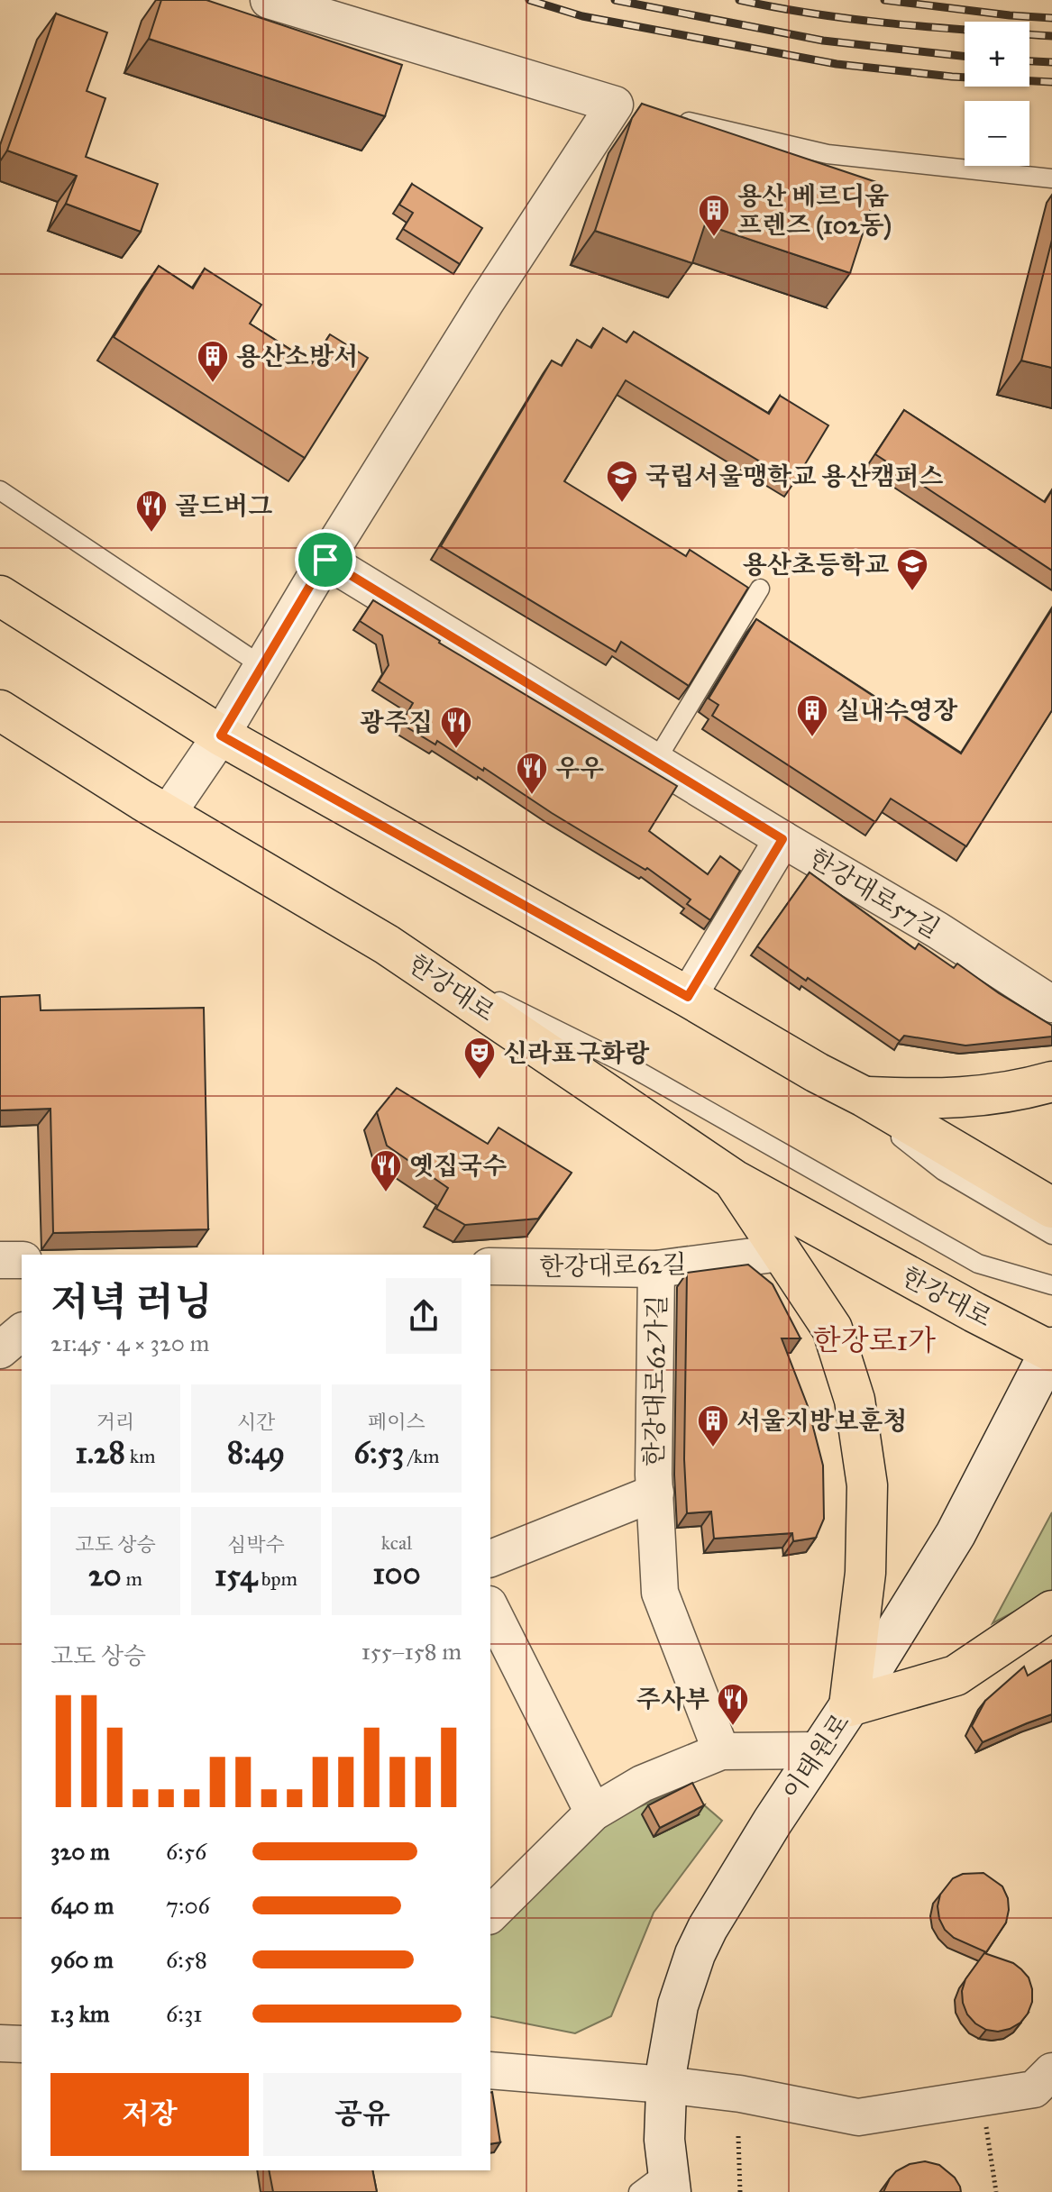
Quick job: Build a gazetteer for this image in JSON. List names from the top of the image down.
{
  "streets": {
    "main road": ["한강대로", "이태원로"],
    "street": ["한강대로57길", "한강대로62길", "한강대로62가길"]
  },
  "crossings": [
    ["한강대로", "이태원로"],
    ["한강대로62길", "한강대로62가길"]
  ],
  "districts": ["한강로1가"],
  "places": {
    "building": [
      "용산 베르디움 프렌즈 (102동)",
      "용산소방서",
      "실내수영장",
      "서울지방보훈청"
    ],
    "school or university": ["국립서울맹학교 용산캠퍼스", "용산초등학교"],
    "restaurant": [
      "골드버그",
      "광주집",
      "우우",
      "옛집국수",
      "주사부"
    ],
    "theatre": ["신라표구화랑"]
  },
  "page": {
    "map_buttons": ["+", "−"],
    "heading": ["저녁 러닝", "21:45 · 4 × 320 m"],
    "stats": [
      ["거리", "1.28 km"],
      ["시간", "8:49"],
      ["페이스", "6:53 /km"],
      ["고도 상승", "20 m"],
      ["심박수", "154 bpm"],
      ["kcal", "100"]
    ],
    "chart": ["고도 상승", "155–158 m"],
    "list": [
      {
        "name": "320 m",
        "note": "6:56"
      },
      {
        "name": "640 m",
        "note": "7:06"
      },
      {
        "name": "960 m",
        "note": "6:58"
      },
      {
        "name": "1.3 km",
        "note": "6:31"
      }
    ],
    "buttons": ["저장", "공유"]
  }
}
